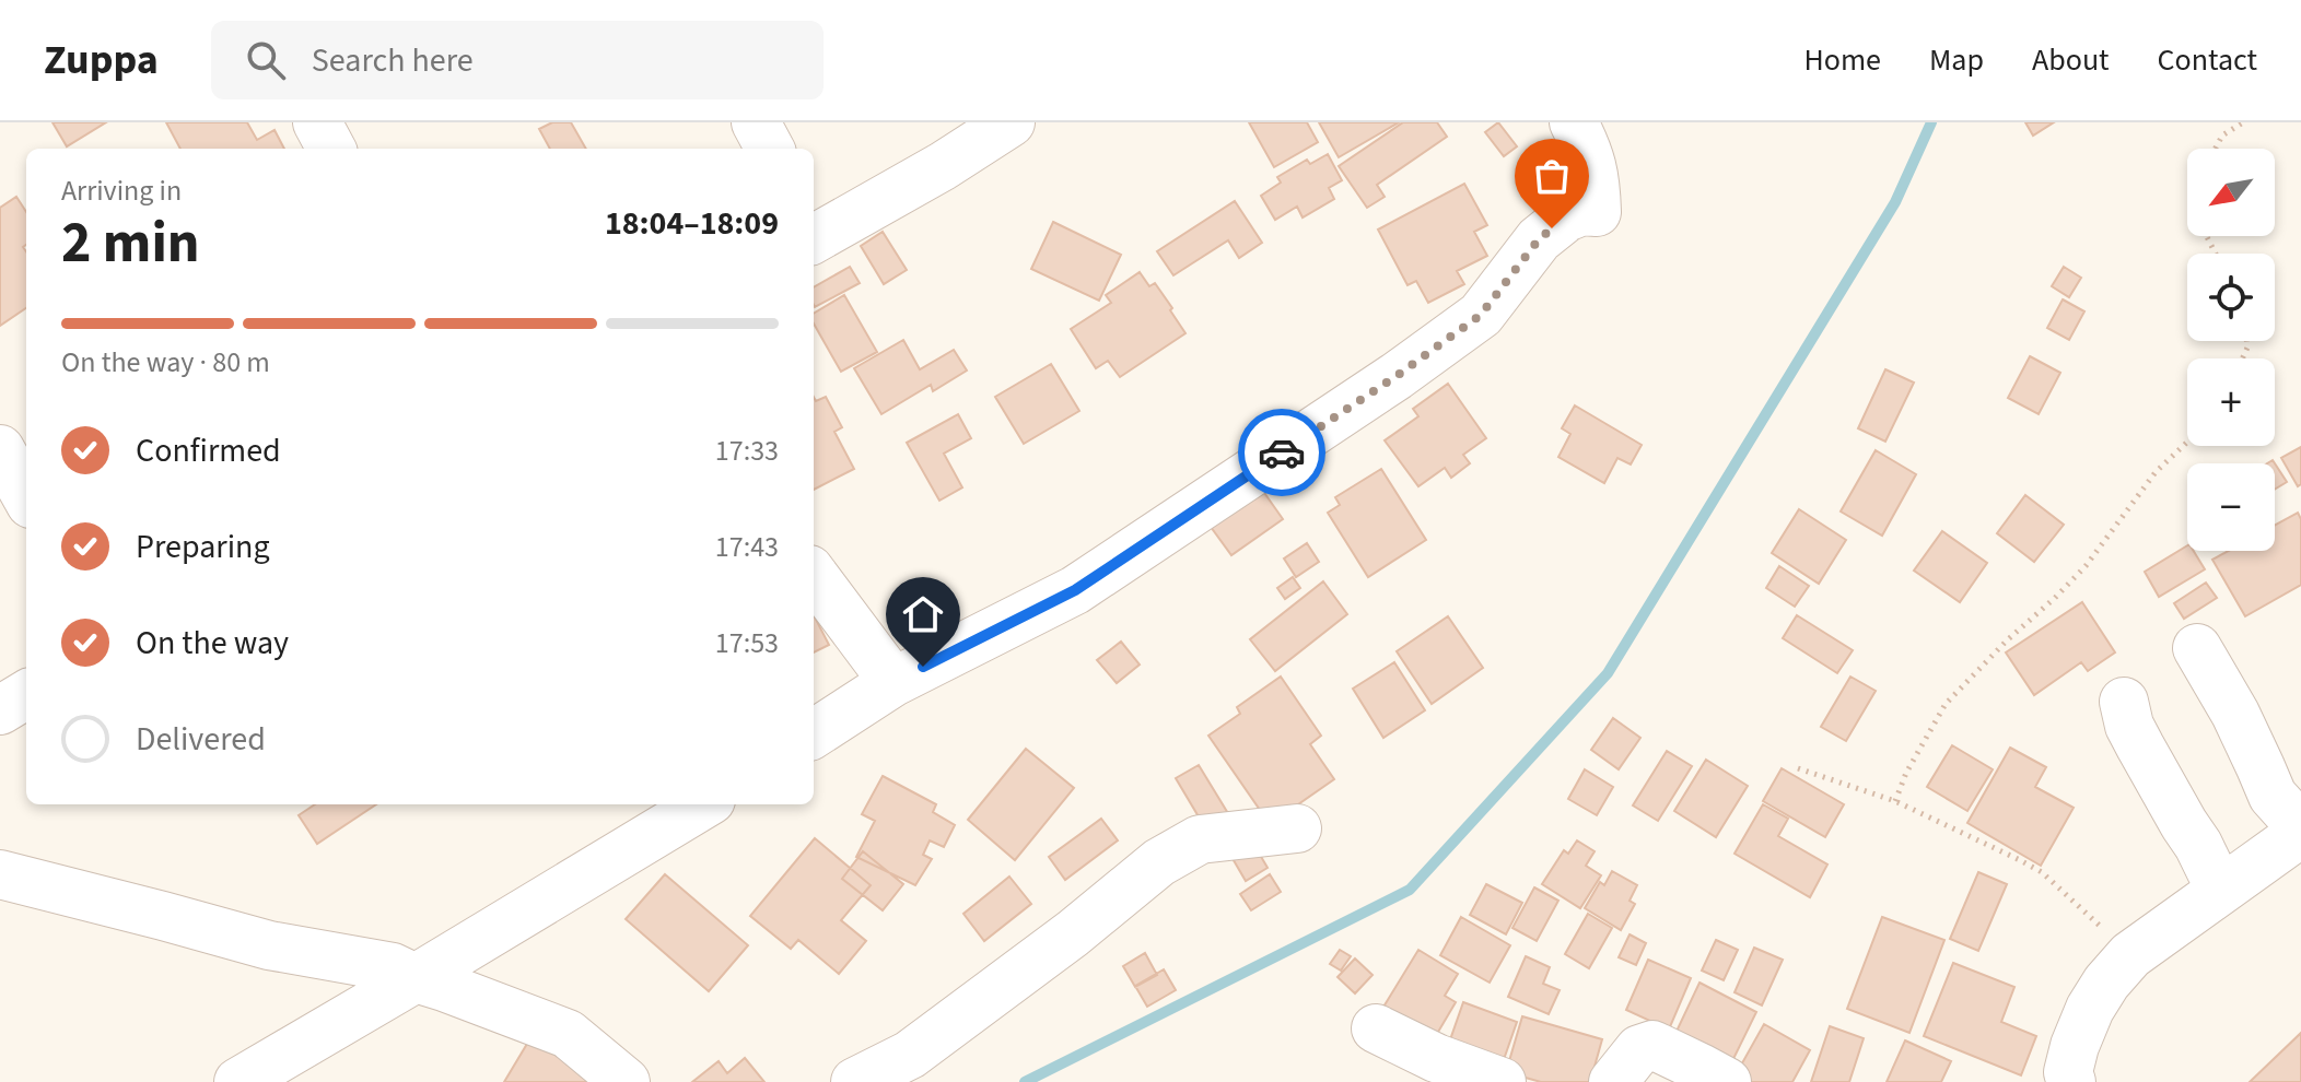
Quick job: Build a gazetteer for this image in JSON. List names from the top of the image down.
{
  "north": "bottom left",
  "page": {
    "header": "Zuppa",
    "search": "Search here",
    "nav": [
      "Home",
      "Map",
      "About",
      "Contact"
    ],
    "map_buttons": ["+", "−"],
    "heading": ["2 min", "Arriving in", "18:04–18:09"],
    "bar": "On the way · 80 m",
    "list": [
      ["Confirmed", "17:33"],
      ["Preparing", "17:43"],
      ["On the way", "17:53"],
      "Delivered"
    ]
  }
}
